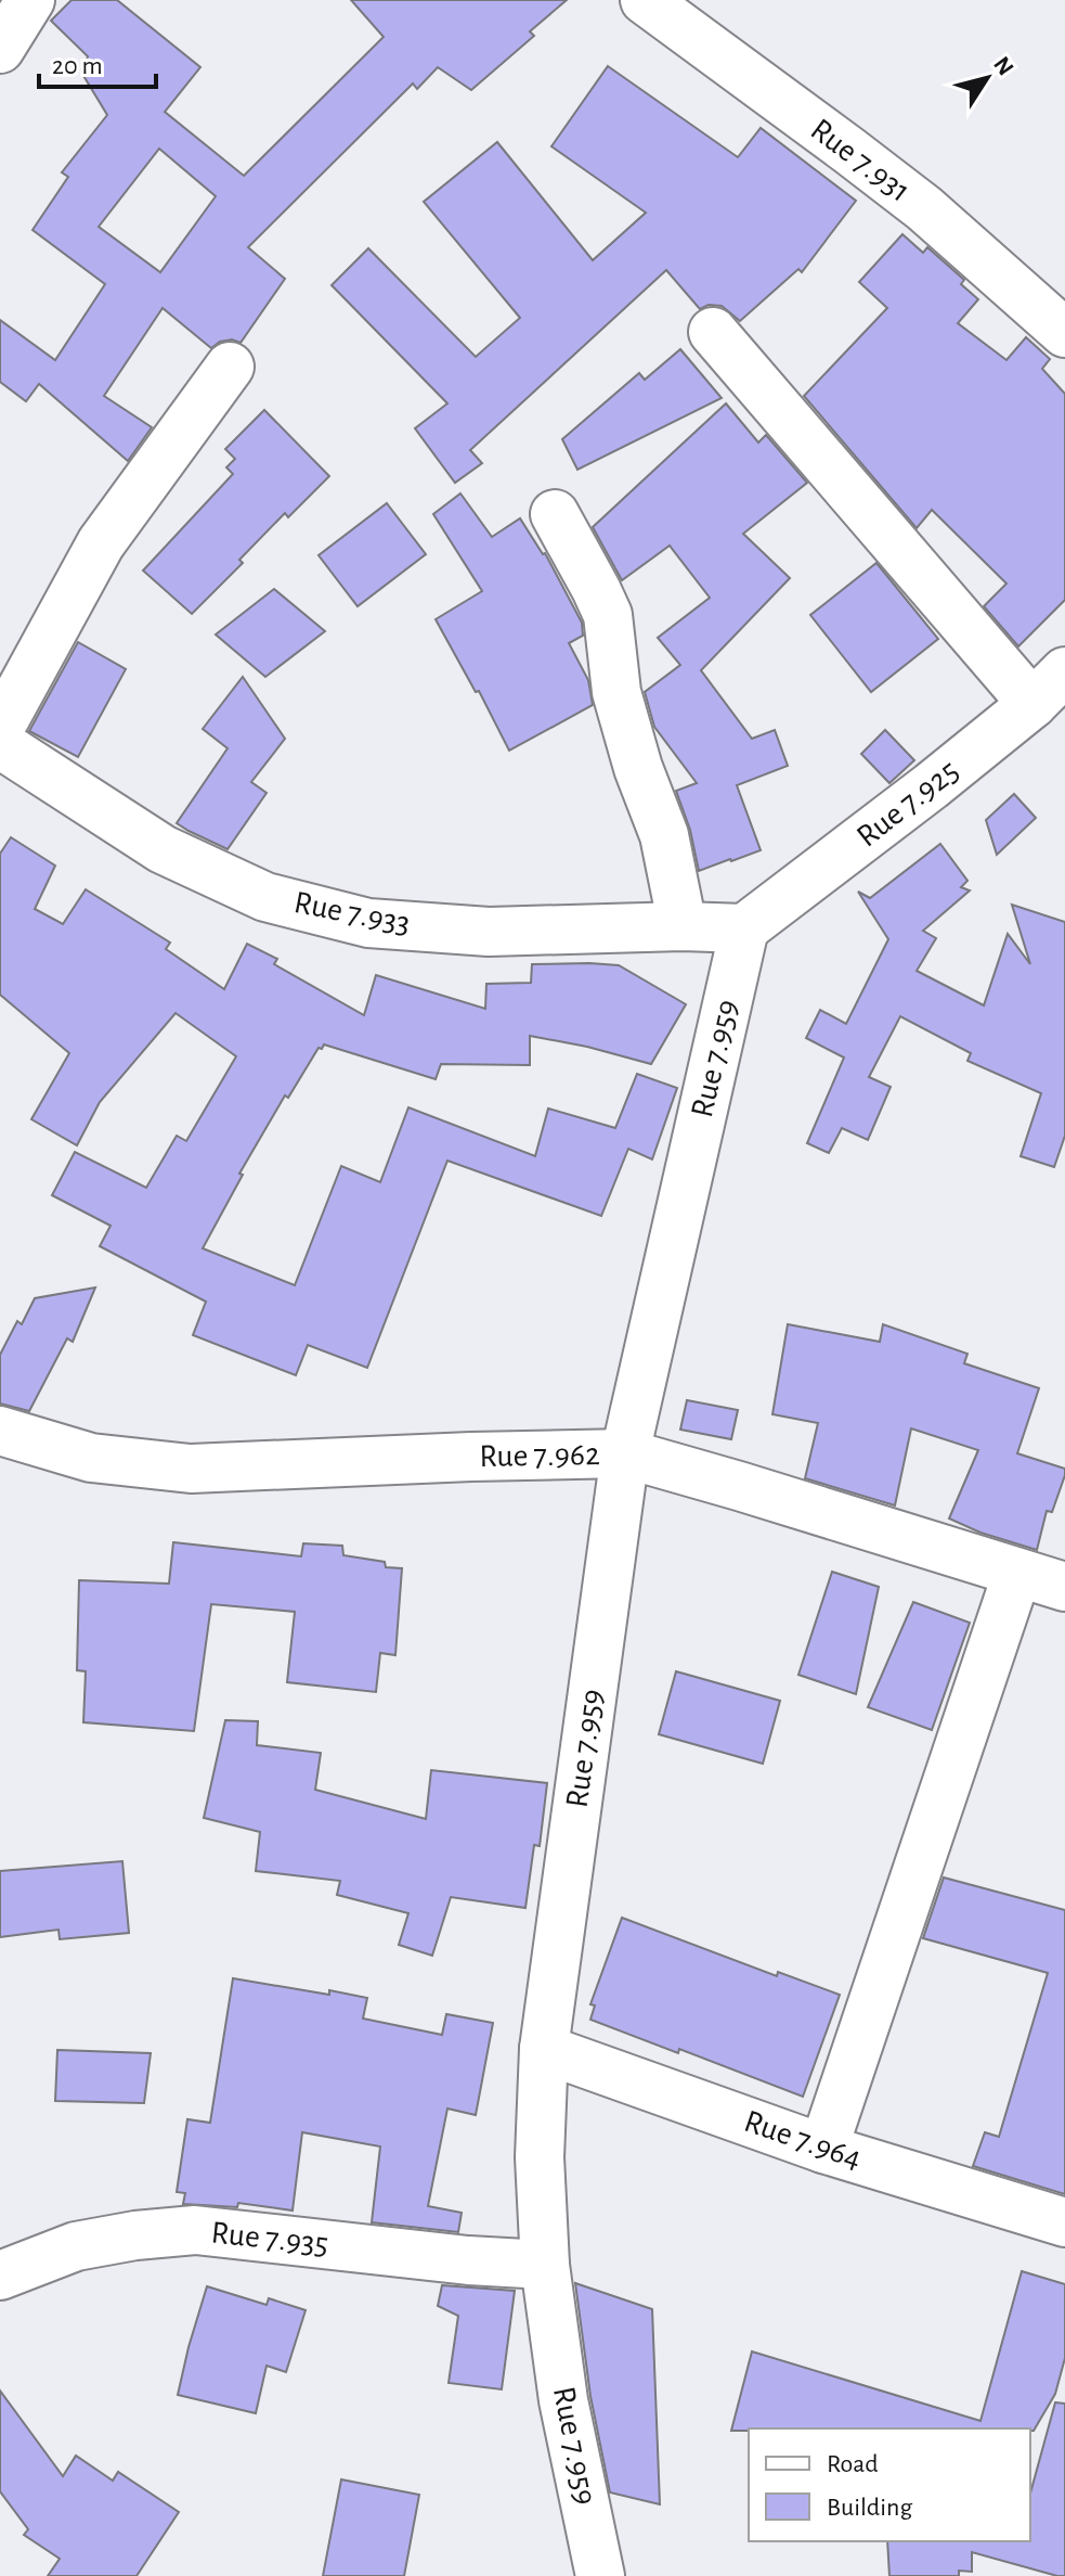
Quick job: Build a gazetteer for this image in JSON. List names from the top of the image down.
{
  "streets": {
    "street": [
      "Rue 7.931",
      "Rue 7.925",
      "Rue 7.933",
      "Rue 7.959",
      "Rue 7.962",
      "Rue 7.964",
      "Rue 7.935"
    ]
  },
  "crossings": [
    ["Rue 7.925", "Rue 7.933"],
    ["Rue 7.925", "Rue 7.959"],
    ["Rue 7.933", "Rue 7.959"],
    ["Rue 7.959", "Rue 7.962"],
    ["Rue 7.959", "Rue 7.964"],
    ["Rue 7.959", "Rue 7.935"]
  ],
  "legend": ["Road", "Building"],
  "scale_bar": "20 m",
  "north": "top right"
}
